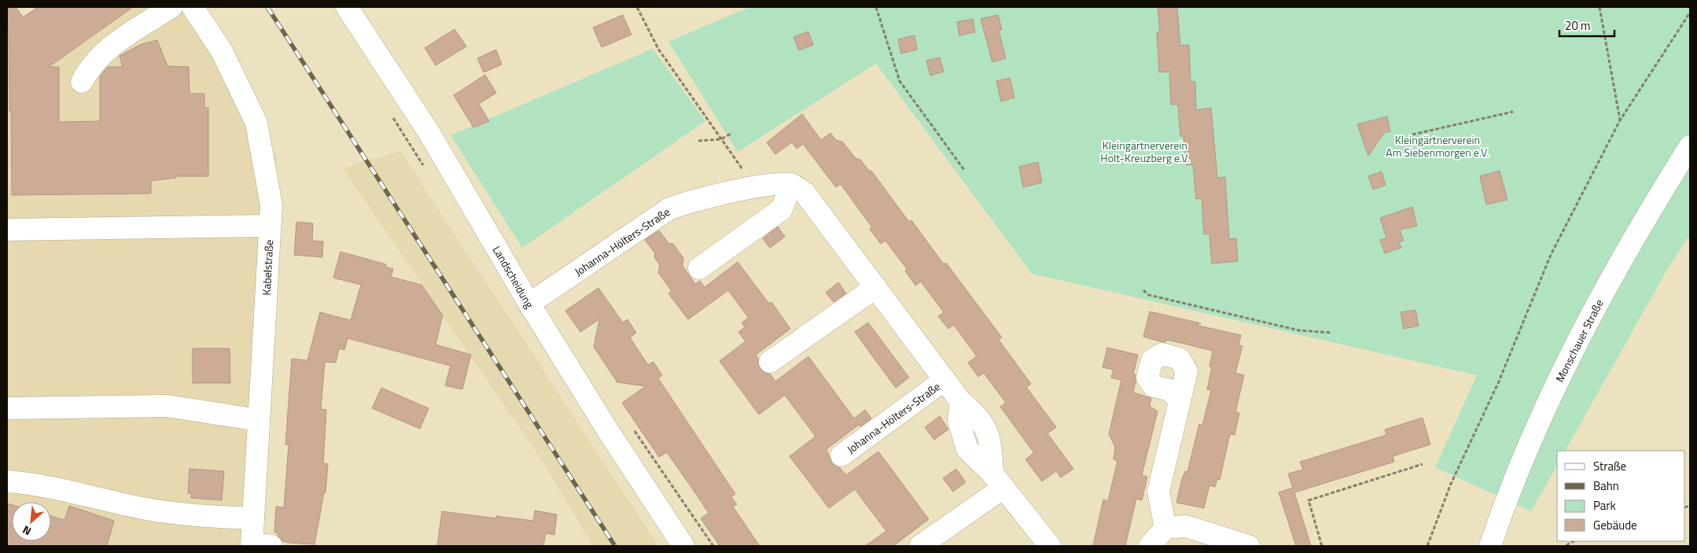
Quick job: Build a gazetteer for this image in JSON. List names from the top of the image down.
{
  "streets": {
    "street": [
      "Johanna-Hölters-Straße",
      "Kabelstraße",
      "Landscheidung",
      "Monschauer Straße"
    ]
  },
  "crossings": [
    ["Johanna-Hölters-Straße", "Landscheidung"]
  ],
  "parks": ["Kleingärtnerverein Am Siebenmorgen e.V.", "Kleingärtnerverein Holt-Kreuzberg e.V."],
  "legend": [
    "Straße",
    "Bahn",
    "Park",
    "Gebäude"
  ],
  "scale_bar": "20 m",
  "north": "bottom left"
}
